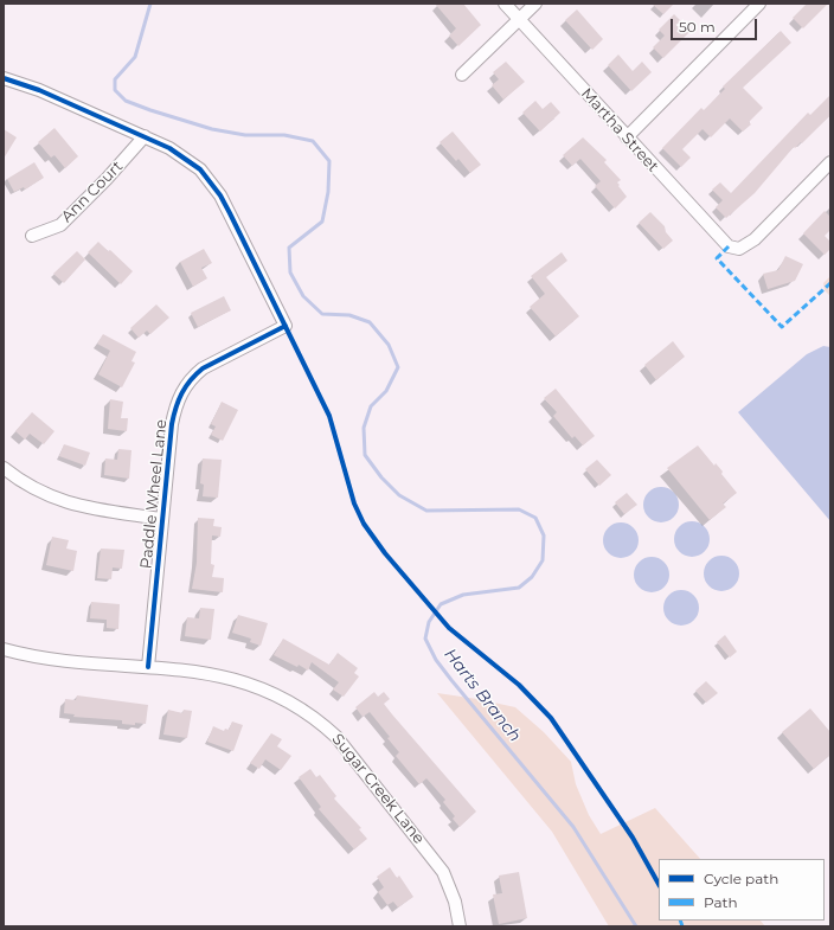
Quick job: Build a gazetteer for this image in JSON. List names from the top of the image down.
{
  "streets": {
    "street": [
      "Martha Street",
      "Ann Court",
      "Paddle Wheel Lane",
      "Sugar Creek Lane"
    ]
  },
  "crossings": [
    ["Ann Court", "Paddle Wheel Lane"],
    ["Paddle Wheel Lane", "Sugar Creek Lane"]
  ],
  "water": ["Harts Branch"],
  "legend": ["Cycle path", "Path"],
  "scale_bar": "50 m"
}
